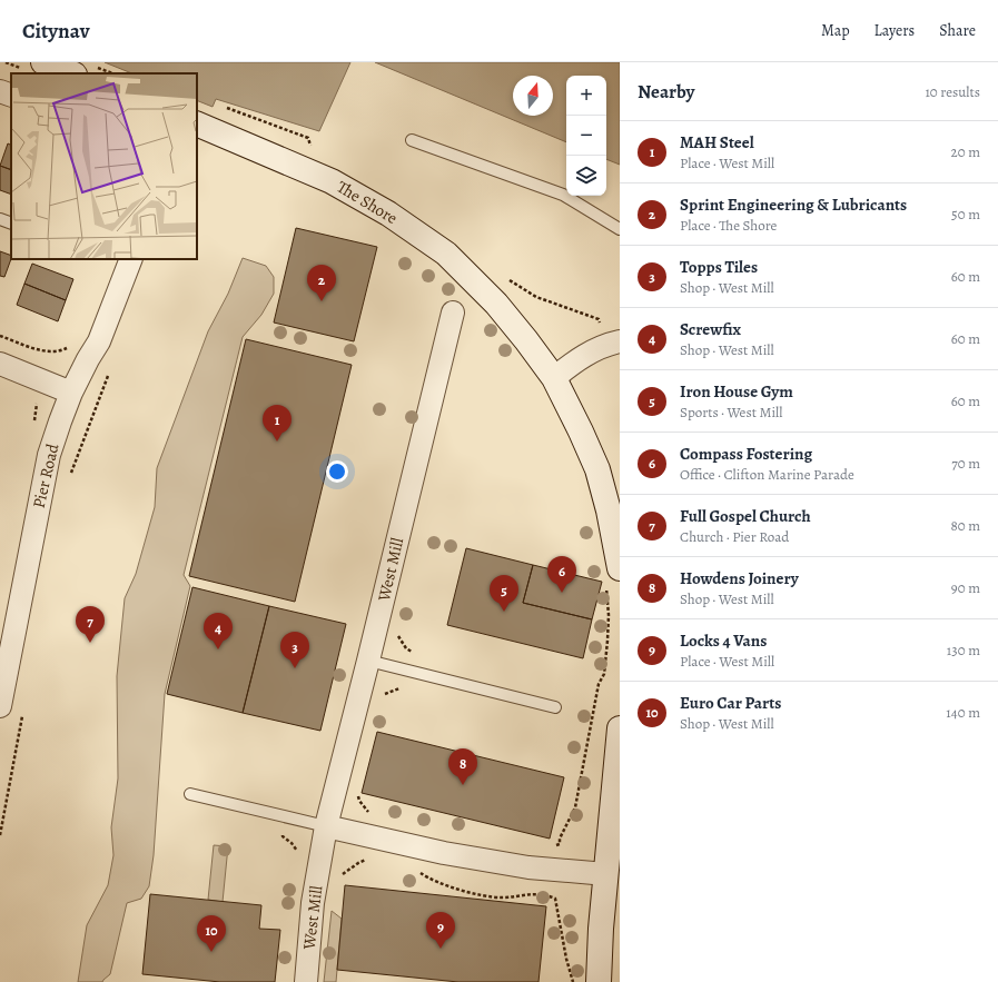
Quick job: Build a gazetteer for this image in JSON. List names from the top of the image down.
{
  "streets": {
    "street": ["The Shore", "Pier Road", "West Mill"]
  },
  "north": "top",
  "page": {
    "header": "Citynav",
    "nav": ["Map", "Layers", "Share"],
    "heading": ["Nearby", "10 results"],
    "map_buttons": ["+", "−"],
    "list": [
      {
        "mark": "1",
        "name": "MAH Steel",
        "note": "Place · West Mill",
        "value": "20 m"
      },
      {
        "mark": "2",
        "name": "Sprint Engineering & Lubricants",
        "note": "Place · The Shore",
        "value": "50 m"
      },
      {
        "mark": "3",
        "name": "Topps Tiles",
        "note": "Shop · West Mill",
        "value": "60 m"
      },
      {
        "mark": "4",
        "name": "Screwfix",
        "note": "Shop · West Mill",
        "value": "60 m"
      },
      {
        "mark": "5",
        "name": "Iron House Gym",
        "note": "Sports · West Mill",
        "value": "60 m"
      },
      {
        "mark": "6",
        "name": "Compass Fostering",
        "note": "Office · Clifton Marine Parade",
        "value": "70 m"
      },
      {
        "mark": "7",
        "name": "Full Gospel Church",
        "note": "Church · Pier Road",
        "value": "80 m"
      },
      {
        "mark": "8",
        "name": "Howdens Joinery",
        "note": "Shop · West Mill",
        "value": "90 m"
      },
      {
        "mark": "9",
        "name": "Locks 4 Vans",
        "note": "Place · West Mill",
        "value": "130 m"
      },
      {
        "mark": "10",
        "name": "Euro Car Parts",
        "note": "Shop · West Mill",
        "value": "140 m"
      }
    ],
    "pins": [
      "2",
      "1",
      "6",
      "5",
      "7",
      "4",
      "3",
      "8",
      "9",
      "10"
    ]
  }
}
